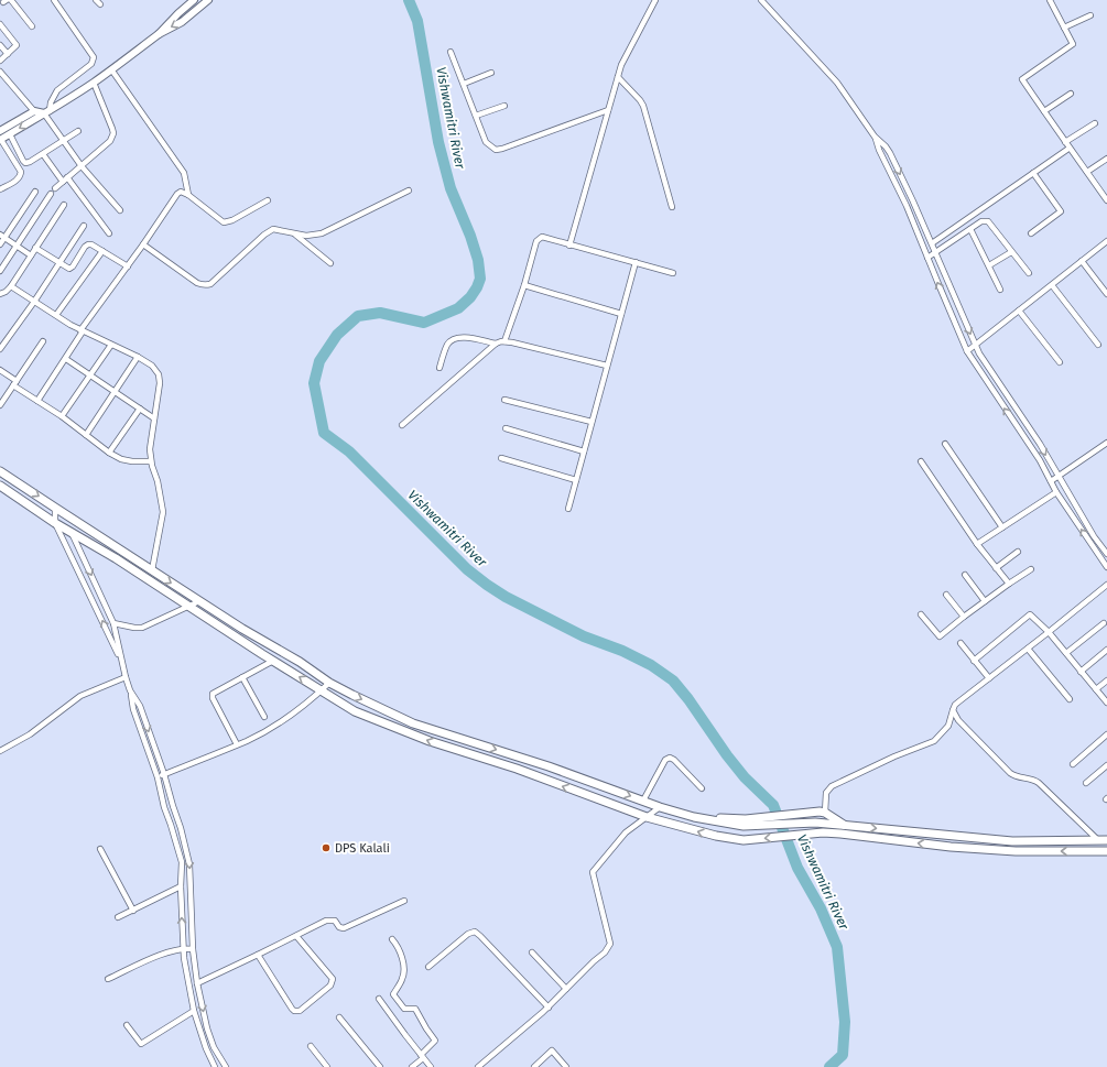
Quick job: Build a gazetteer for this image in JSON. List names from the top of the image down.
{
  "water": ["Vishwamitri River"],
  "places": ["DPS Kalali"]
}
